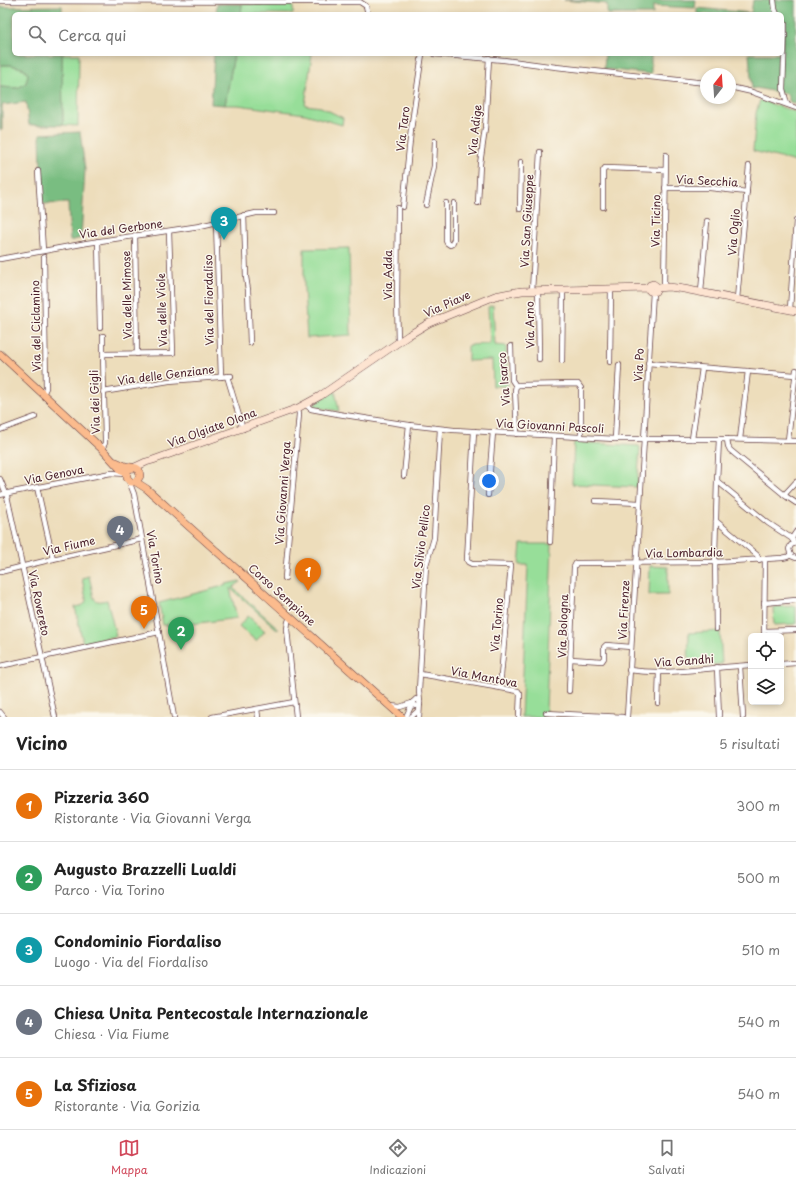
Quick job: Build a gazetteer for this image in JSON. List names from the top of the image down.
{
  "streets": {
    "main road": ["Corso Sempione"],
    "street": [
      "Via Taro",
      "Via Adige",
      "Via Secchia",
      "Via San Giuseppe",
      "Via Ticino",
      "Via del Gerbone",
      "Via Oglio",
      "Via Adda",
      "Via delle Mimose",
      "Via del Fiordaliso",
      "Via Piave",
      "Via delle Viole",
      "Via Arno",
      "Via del Ciclamino",
      "Via Po",
      "Via delle Genziane",
      "Via Isarco",
      "Via dei Gigli",
      "Via Giovanni Pascoli",
      "Via Olgiate Olona",
      "Via Genova",
      "Via Giovanni Verga",
      "Via Fiume",
      "Via Silvio Pellico",
      "Via Lombardia",
      "Via Torino",
      "Via Rovereto",
      "Via Firenze",
      "Via Bologna",
      "Via Gandhi",
      "Via Mantova"
    ]
  },
  "crossings": [
    ["Via Taro", "Via Adda"],
    ["Via Secchia", "Via Ticino"],
    ["Via Secchia", "Via Oglio"],
    ["Via San Giuseppe", "Via Piave"],
    ["Via San Giuseppe", "Via Arno"],
    ["Via Ticino", "Via Piave"],
    ["Via Ticino", "Via Po"],
    ["Via del Gerbone", "Via delle Mimose"],
    ["Via del Gerbone", "Via del Fiordaliso"],
    ["Via del Gerbone", "Via delle Viole"],
    ["Via Oglio", "Via Piave"],
    ["Via Adda", "Via Piave"],
    ["Via delle Mimose", "Via delle Viole"],
    ["Via delle Mimose", "Via dei Gigli"],
    ["Via del Fiordaliso", "Via delle Genziane"],
    ["Via Piave", "Via Arno"],
    ["Via Piave", "Via Po"],
    ["Via Piave", "Via Giovanni Pascoli"],
    ["Via Piave", "Via Olgiate Olona"],
    ["Via Piave", "Via Giovanni Verga"],
    ["Via delle Viole", "Via dei Gigli"],
    ["Via Po", "Via Giovanni Pascoli"],
    ["Via Po", "Via Firenze"],
    ["Via delle Genziane", "Via dei Gigli"],
    ["Via delle Genziane", "Via Olgiate Olona"],
    ["Via Isarco", "Via Giovanni Pascoli"],
    ["Via Giovanni Pascoli", "Via Silvio Pellico"],
    ["Via Giovanni Pascoli", "Via Torino"],
    ["Via Giovanni Pascoli", "Via Firenze"],
    ["Via Olgiate Olona", "Via Genova"],
    ["Via Olgiate Olona", "Via Torino"],
    ["Via Olgiate Olona", "Corso Sempione"],
    ["Via Genova", "Via Torino"],
    ["Via Genova", "Corso Sempione"],
    ["Via Genova", "Via Rovereto"],
    ["Via Fiume", "Via Torino"],
    ["Via Fiume", "Via Rovereto"],
    ["Via Silvio Pellico", "Via Mantova"],
    ["Via Lombardia", "Via Firenze"],
    ["Via Lombardia", "Via Bologna"],
    ["Via Torino", "Corso Sempione"],
    ["Via Torino", "Via Mantova"],
    ["Via Firenze", "Via Gandhi"]
  ],
  "north": "top",
  "page": {
    "search": "Cerca qui",
    "pins": [
      "3",
      "4",
      "1",
      "5",
      "2"
    ],
    "heading": ["Vicino", "5 risultati"],
    "list": [
      {
        "mark": "1",
        "name": "Pizzeria 360",
        "note": "Ristorante · Via Giovanni Verga",
        "value": "300 m"
      },
      {
        "mark": "2",
        "name": "Augusto Brazzelli Lualdi",
        "note": "Parco · Via Torino",
        "value": "500 m"
      },
      {
        "mark": "3",
        "name": "Condominio Fiordaliso",
        "note": "Luogo · Via del Fiordaliso",
        "value": "510 m"
      },
      {
        "mark": "4",
        "name": "Chiesa Unita Pentecostale Internazionale",
        "note": "Chiesa · Via Fiume",
        "value": "540 m"
      },
      {
        "mark": "5",
        "name": "La Sfiziosa",
        "note": "Ristorante · Via Gorizia",
        "value": "540 m"
      }
    ],
    "nav": ["Mappa", "Indicazioni", "Salvati"]
  }
}
